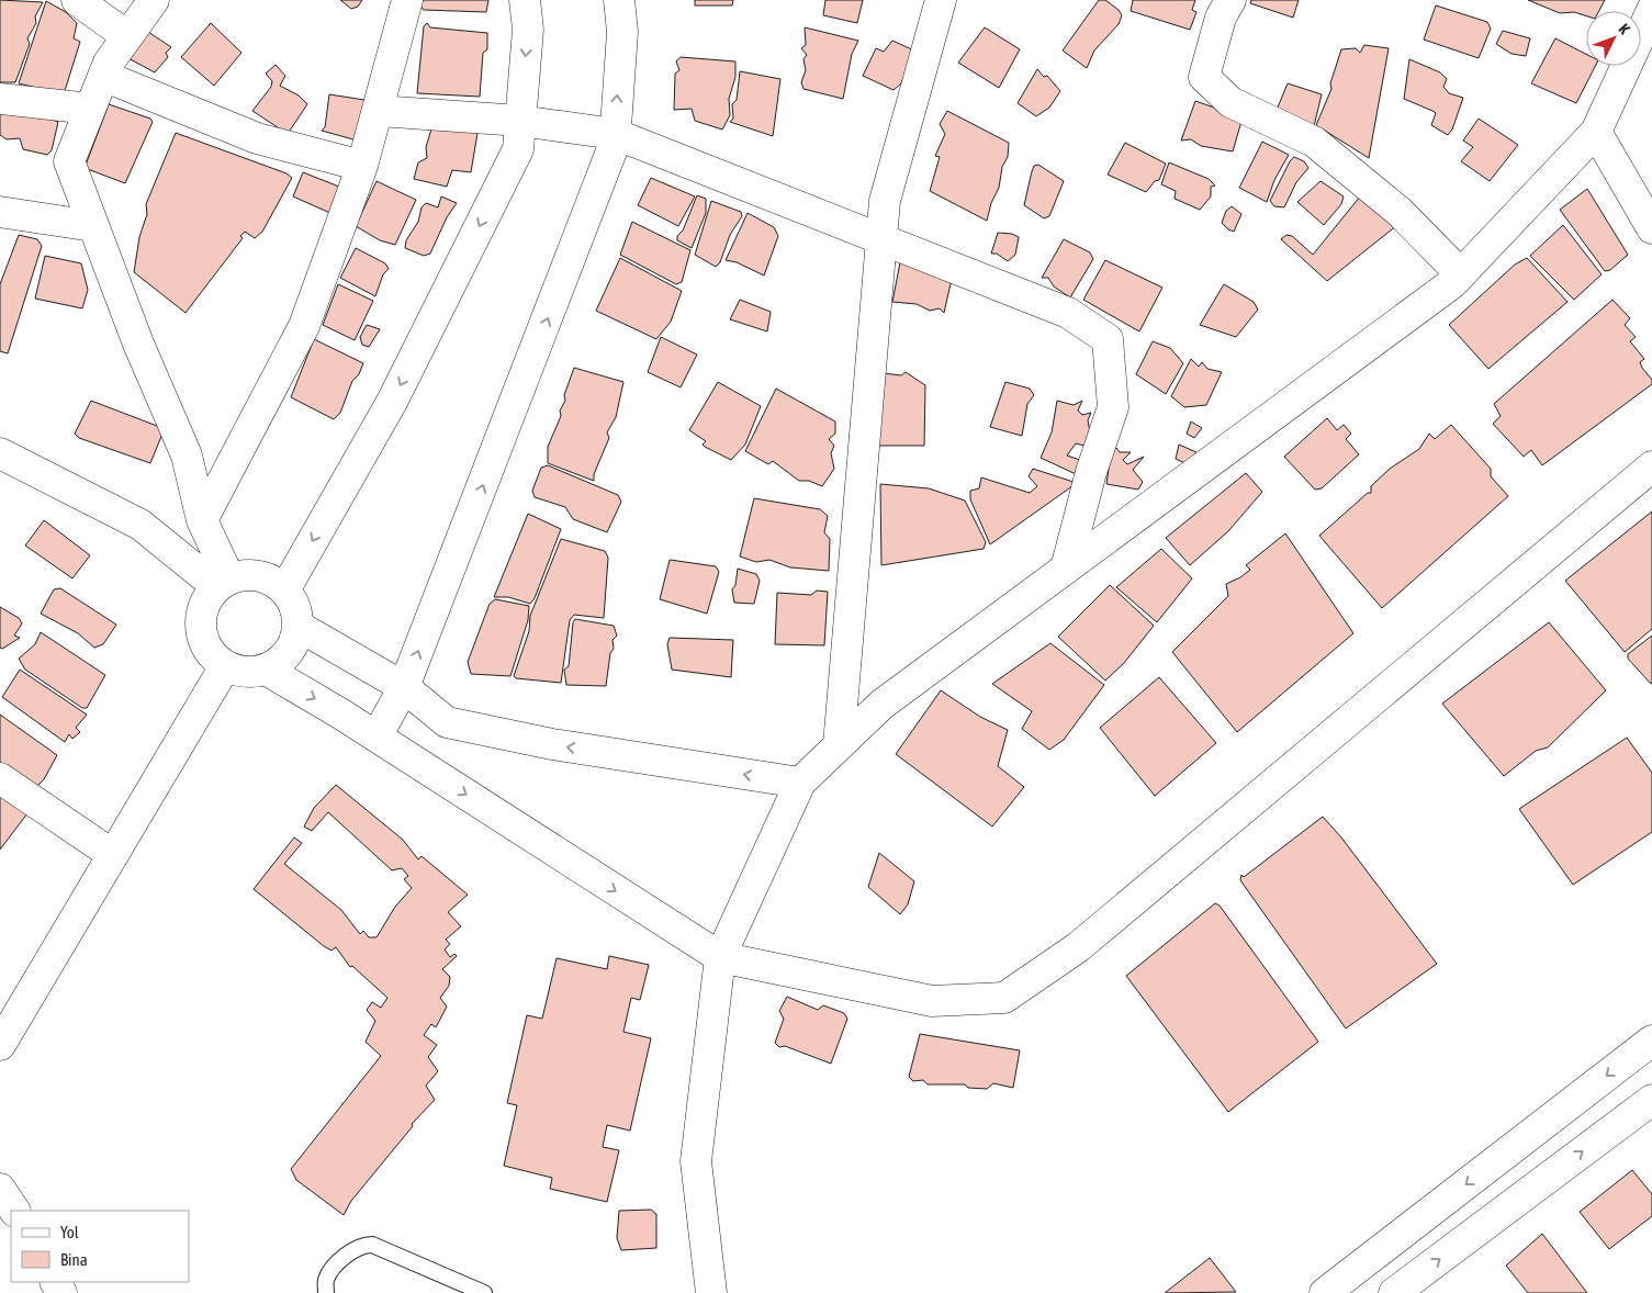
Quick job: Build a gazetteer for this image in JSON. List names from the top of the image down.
{
  "legend": ["Yol", "Bina"],
  "north": "top right"
}
